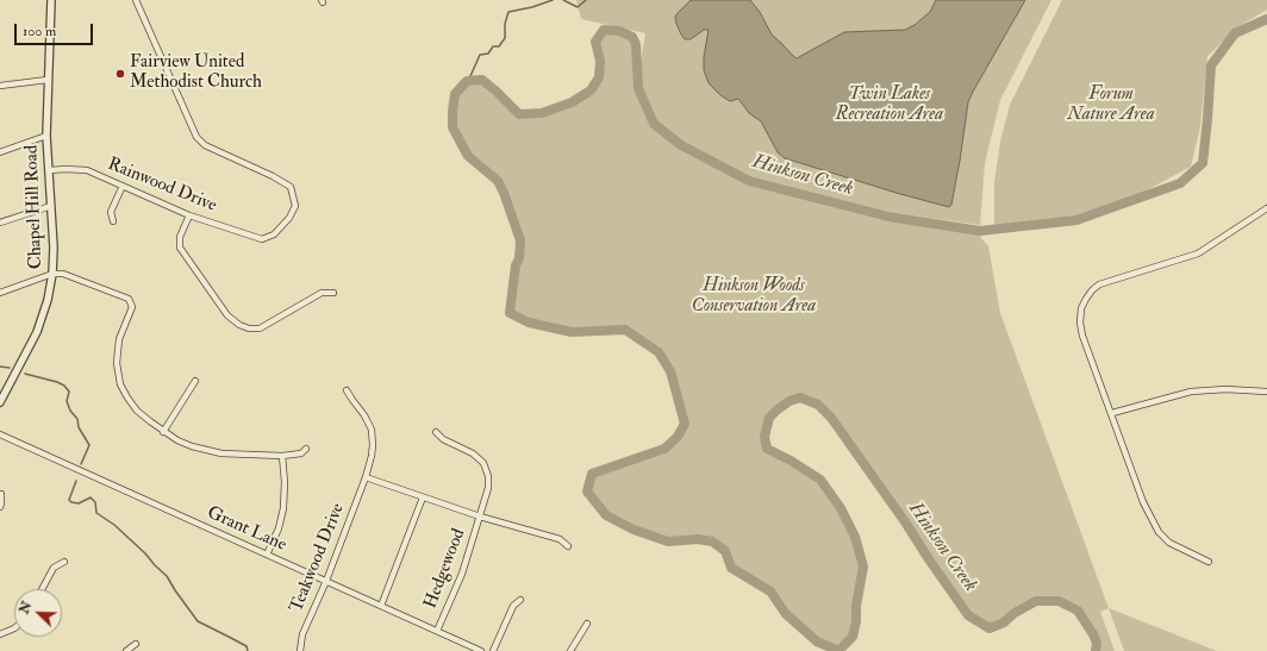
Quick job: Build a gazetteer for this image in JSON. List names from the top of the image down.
{
  "streets": {
    "street": [
      "Rainwood Drive",
      "Chapel Hill Road",
      "Grant Lane",
      "Teakwood Drive",
      "Hedgewood"
    ]
  },
  "crossings": [
    ["Rainwood Drive", "Chapel Hill Road"],
    ["Grant Lane", "Teakwood Drive"],
    ["Grant Lane", "Hedgewood"]
  ],
  "water": ["Hinkson Creek"],
  "parks": ["Twin Lakes Recreation Area", "Forum Nature Area", "Hinkson Woods Conservation Area"],
  "places": ["Fairview United Methodist Church"],
  "scale_bar": "100 m",
  "north": "top left"
}
